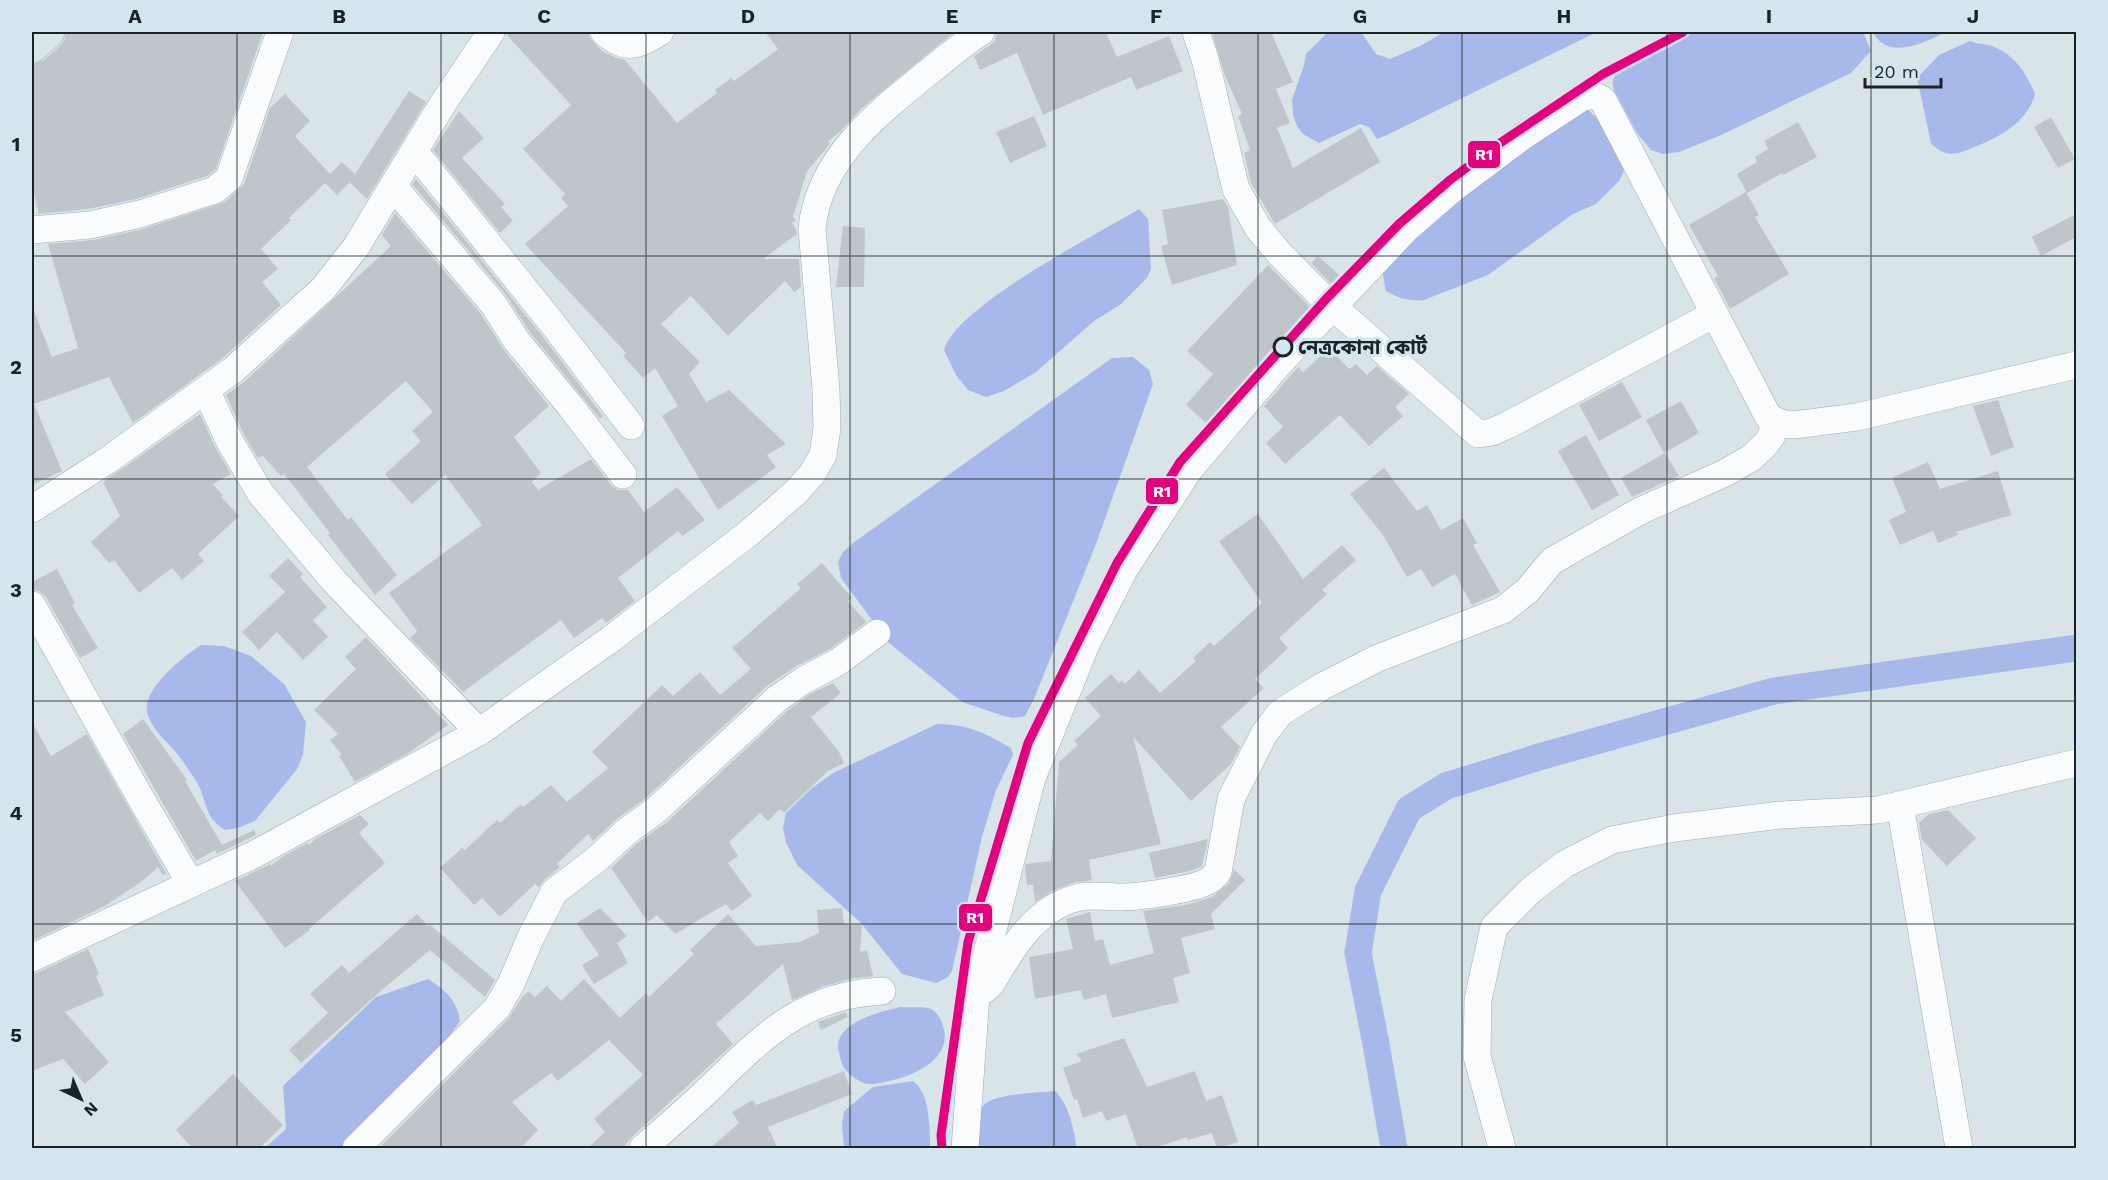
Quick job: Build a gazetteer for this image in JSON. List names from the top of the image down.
{
  "places": ["নেত্রকোনা কোর্ট"],
  "lines": ["transit line R1"],
  "scale_bar": "20 m",
  "north": "bottom right",
  "grid": {
    "columns": [
      "A",
      "B",
      "C",
      "D",
      "E",
      "F",
      "G",
      "H",
      "I",
      "J"
    ],
    "rows": [
      "1",
      "2",
      "3",
      "4",
      "5"
    ]
  }
}
